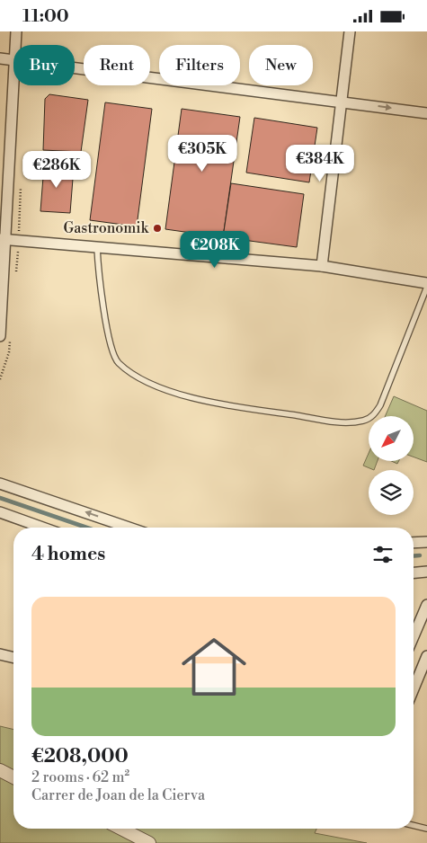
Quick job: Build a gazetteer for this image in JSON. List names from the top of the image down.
{
  "places": ["Gastronomik"],
  "north": "bottom left",
  "page": {
    "status": "11:00",
    "chip": [
      "Buy",
      "Rent",
      "Filters",
      "New"
    ],
    "price": [
      "€305K",
      "€384K",
      "€286K",
      "€208K"
    ],
    "heading": "4 homes",
    "list": [
      {
        "name": "€208,000",
        "note": "2 rooms · 62 m² · Carrer de Joan de la Cierva"
      }
    ]
  }
}
